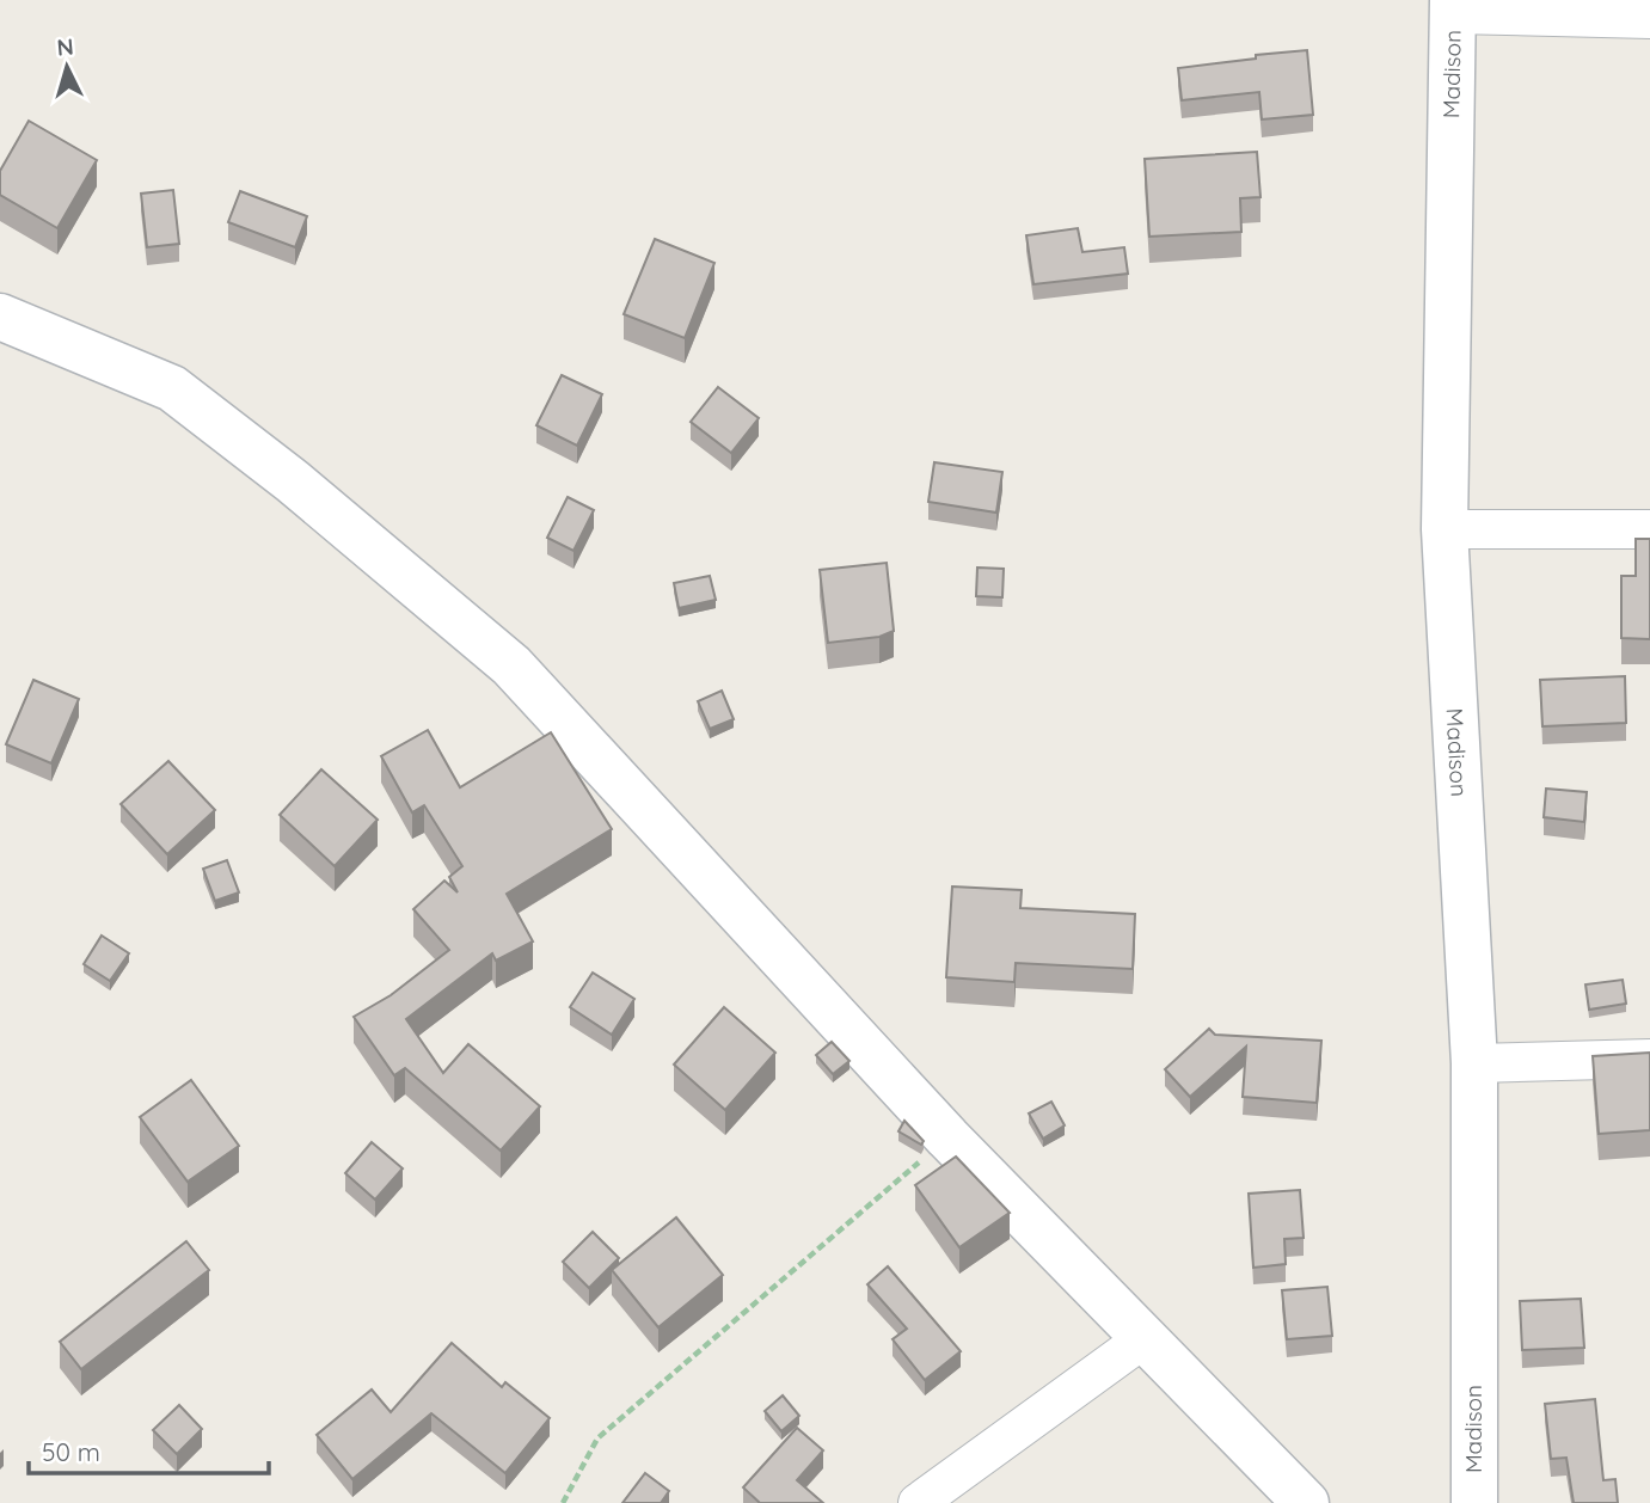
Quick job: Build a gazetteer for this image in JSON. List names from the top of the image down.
{
  "streets": {
    "street": ["Madison"]
  },
  "scale_bar": "50 m",
  "north": "top"
}
